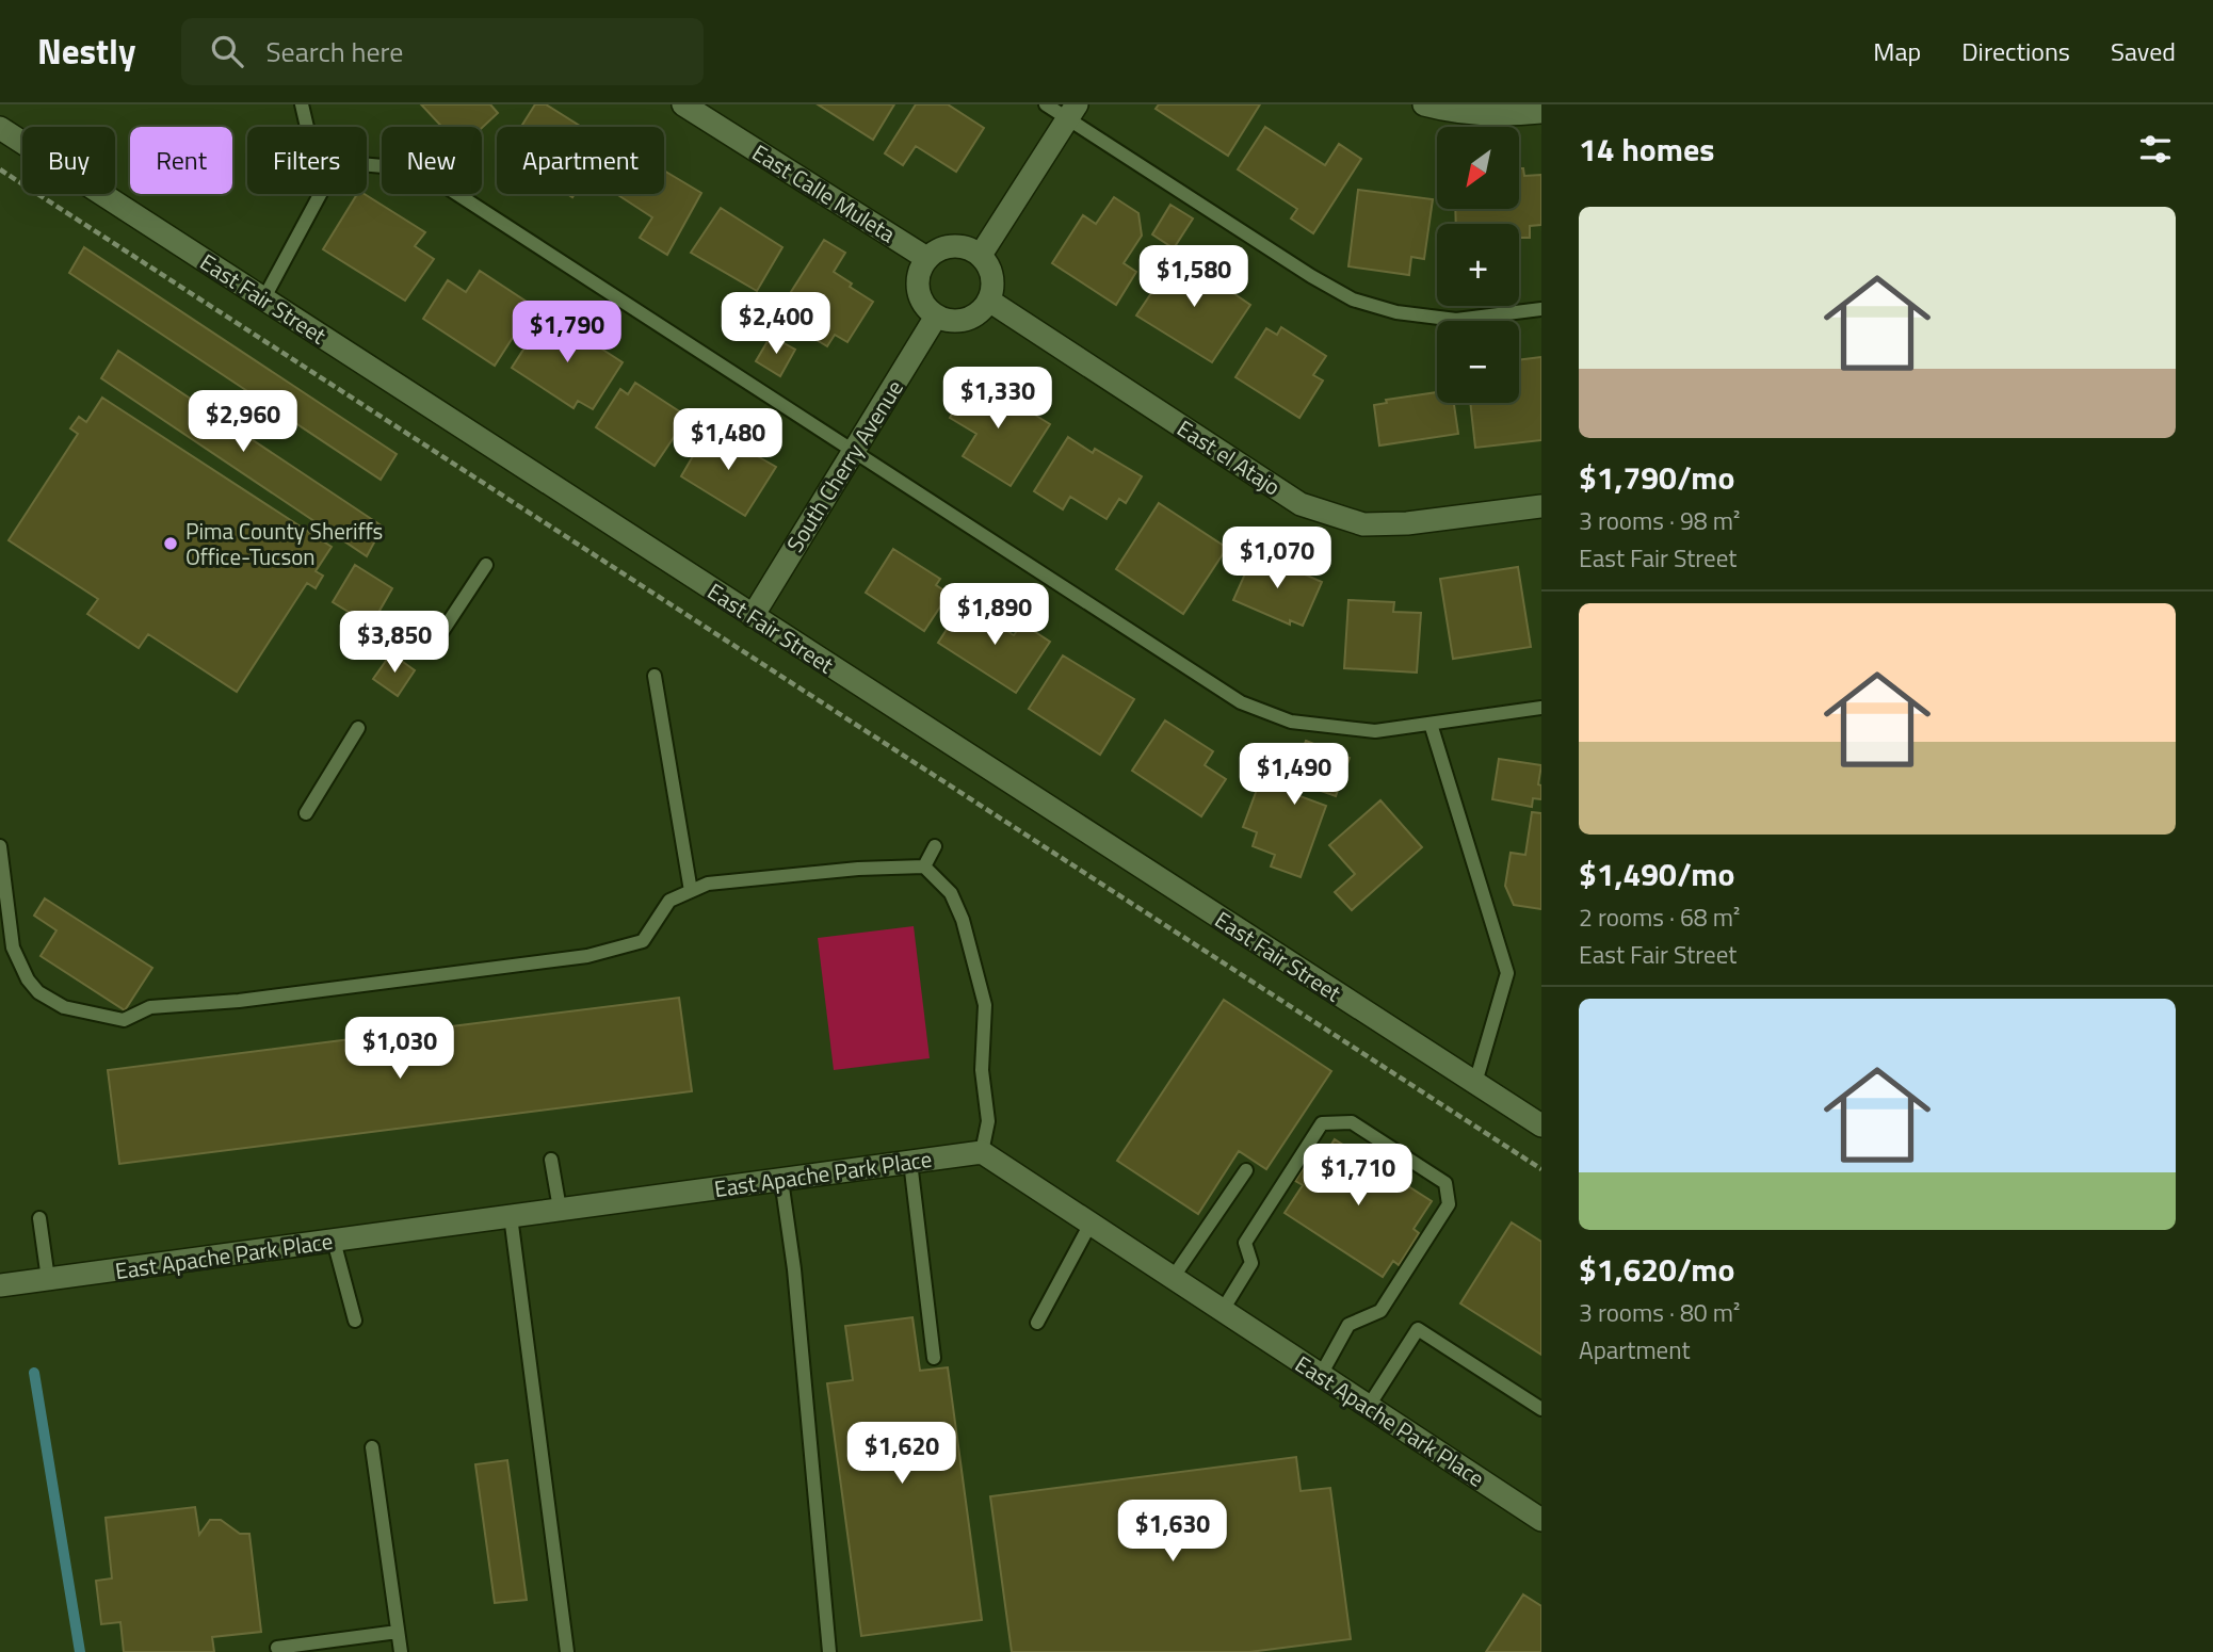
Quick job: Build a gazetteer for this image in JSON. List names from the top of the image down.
{
  "streets": {
    "street": [
      "East Calle Muleta",
      "East Fair Street",
      "East el Atajo",
      "South Cherry Avenue",
      "East Apache Park Place"
    ]
  },
  "crossings": [
    ["East Calle Muleta", "East el Atajo"],
    ["East Calle Muleta", "South Cherry Avenue"],
    ["East Fair Street", "South Cherry Avenue"],
    ["East el Atajo", "South Cherry Avenue"]
  ],
  "places": ["Pima County Sheriffs Office-Tucson"],
  "north": "bottom left",
  "page": {
    "header": "Nestly",
    "search": "Search here",
    "nav": ["Map", "Directions", "Saved"],
    "heading": "14 homes",
    "map_buttons": ["+", "−"],
    "chip": [
      "Buy",
      "Rent",
      "Filters",
      "New",
      "Apartment"
    ],
    "list": [
      {
        "name": "$1,790/mo",
        "note": "3 rooms · 98 m² · East Fair Street"
      },
      {
        "name": "$1,490/mo",
        "note": "2 rooms · 68 m² · East Fair Street"
      },
      {
        "name": "$1,620/mo",
        "note": "3 rooms · 80 m² · Apartment"
      }
    ],
    "price": [
      "$1,580",
      "$2,400",
      "$1,790",
      "$1,330",
      "$2,960",
      "$1,480",
      "$1,070",
      "$1,890",
      "$3,850",
      "$1,490",
      "$1,030",
      "$1,710",
      "$1,620",
      "$1,630"
    ]
  }
}
